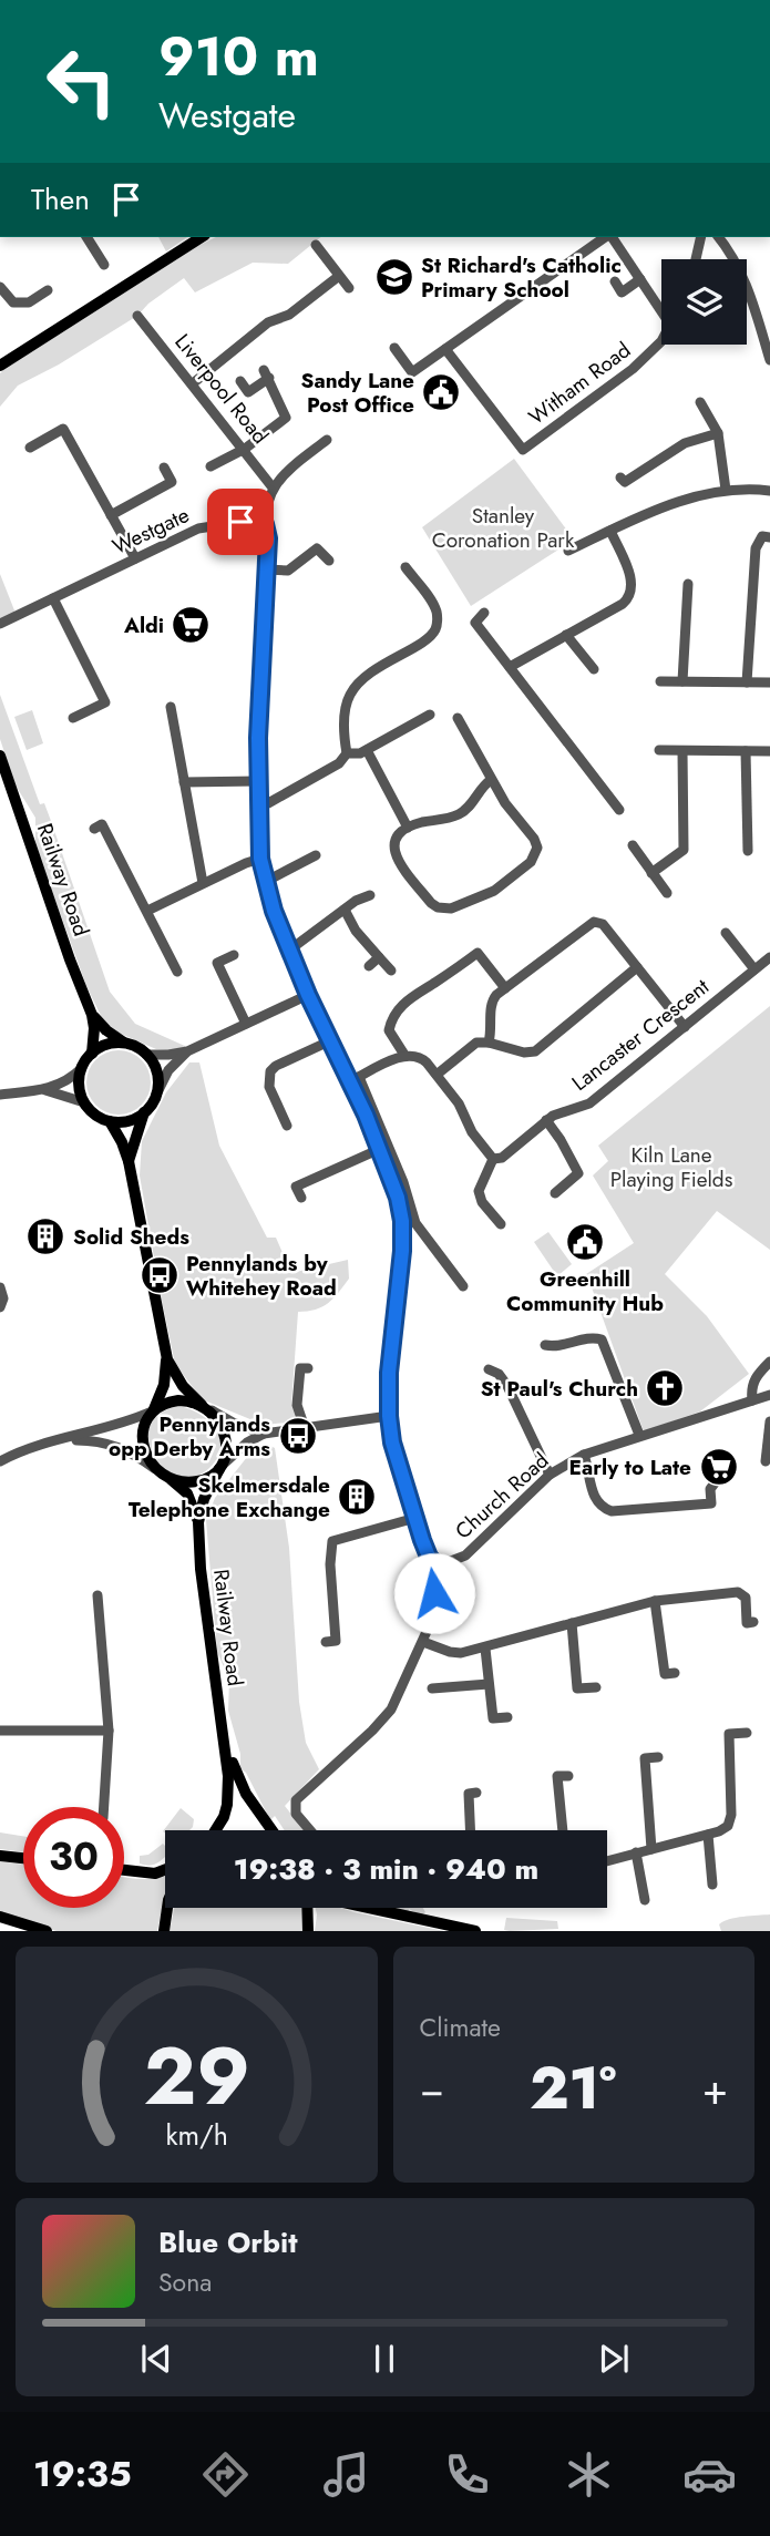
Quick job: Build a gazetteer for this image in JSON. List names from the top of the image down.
{
  "streets": {
    "main road": ["Railway Road"],
    "street": [
      "Witham Road",
      "Liverpool Road",
      "Westgate",
      "Lancaster Crescent",
      "Church Road"
    ]
  },
  "parks": ["Stanley Coronation Park", "Kiln Lane Playing Fields"],
  "places": {
    "school or university": ["St Richard's Catholic Primary School"],
    "public building": ["Sandy Lane Post Office", "Greenhill Community Hub"],
    "supermarket": ["Aldi", "Early to Late"],
    "building": ["Solid Sheds", "Skelmersdale Telephone Exchange"],
    "bus stop": ["Pennylands by Whitehey Road", "Pennylands opp Derby Arms"],
    "church": ["St Paul's Church"]
  },
  "page": {
    "turn": ["910 m", "Westgate"],
    "then": "Then",
    "limit": "30",
    "trip": "19:38 · 3 min · 940 m",
    "tile": "Climate",
    "heat": ["−", "21°", "+"],
    "song": ["Blue Orbit", "Sona"],
    "tabs": "19:35",
    "gauge": ["29", "km/h"]
  }
}
